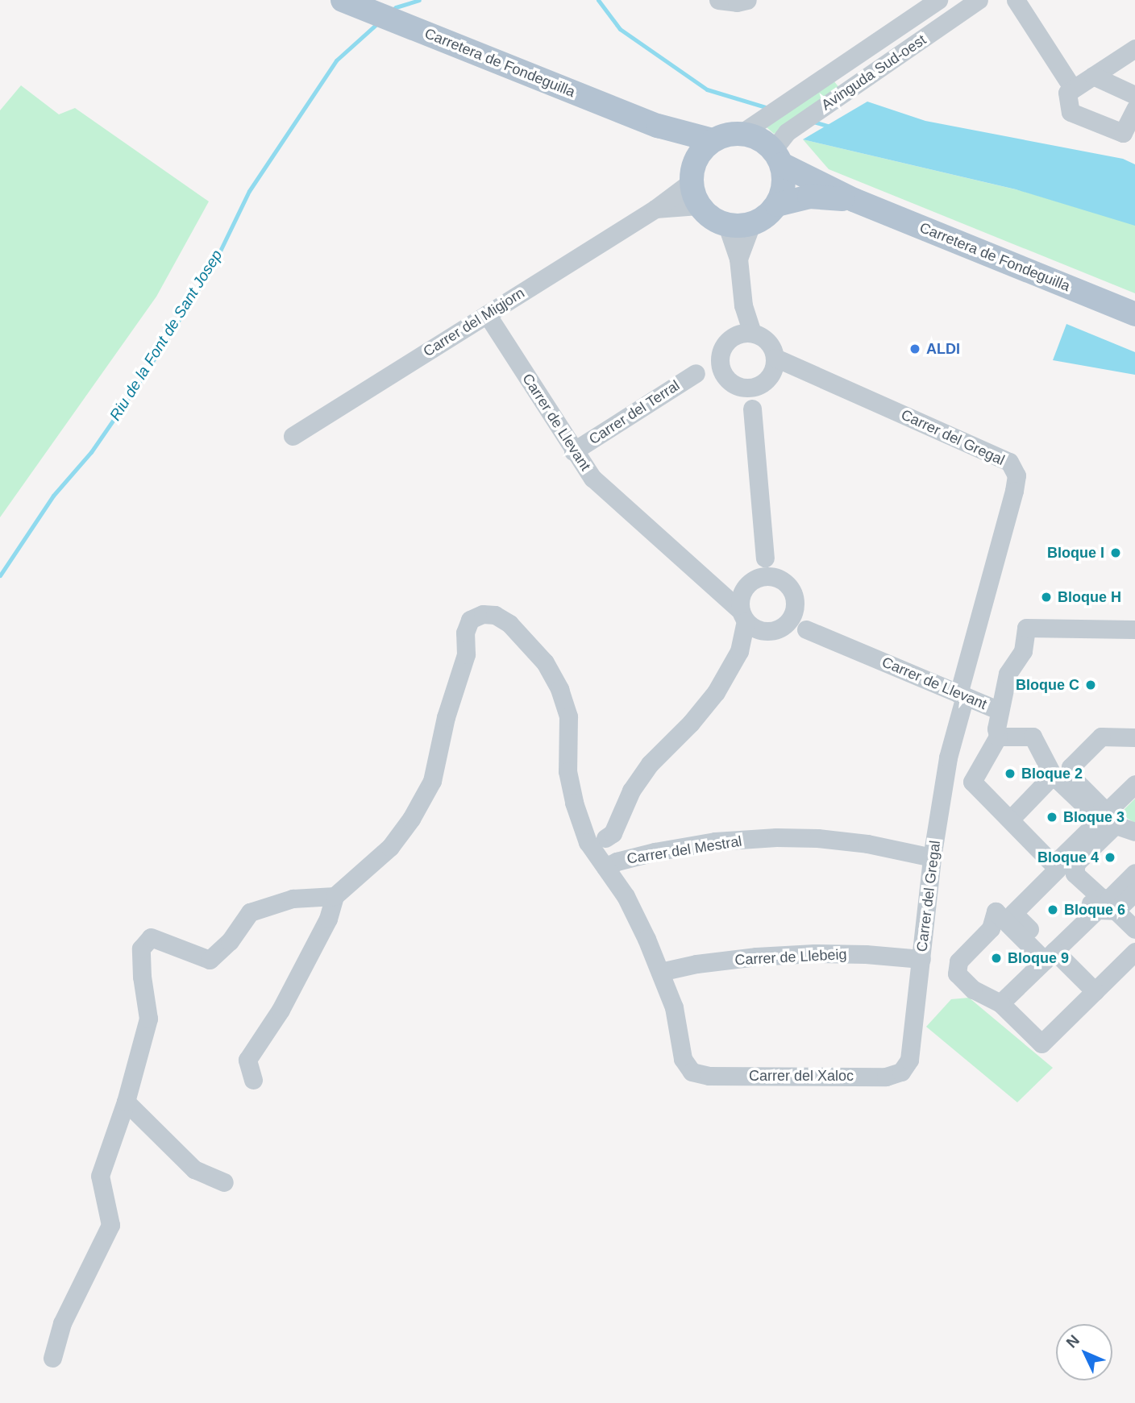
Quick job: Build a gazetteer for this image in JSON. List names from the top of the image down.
{
  "streets": {
    "main road": ["Carretera de Fondeguilla"],
    "street": [
      "Avinguda Sud-oest",
      "Carrer del Migjorn",
      "Carrer del Terral",
      "Carrer de Llevant",
      "Carrer del Gregal",
      "Carrer del Mestral",
      "Carrer de Llebeig",
      "Carrer del Xaloc"
    ]
  },
  "crossings": [
    ["Carretera de Fondeguilla", "Avinguda Sud-oest"],
    ["Carretera de Fondeguilla", "Carrer del Migjorn"],
    ["Avinguda Sud-oest", "Carrer del Migjorn"],
    ["Carrer del Migjorn", "Carrer de Llevant"],
    ["Carrer del Terral", "Carrer de Llevant"],
    ["Carrer del Terral", "Carrer del Gregal"],
    ["Carrer de Llevant", "Carrer del Gregal"],
    ["Carrer del Gregal", "Carrer del Mestral"],
    ["Carrer del Gregal", "Carrer de Llebeig"],
    ["Carrer del Gregal", "Carrer del Xaloc"],
    ["Carrer de Llebeig", "Carrer del Xaloc"]
  ],
  "water": ["Riu de la Font de Sant Josep"],
  "places": [
    "ALDI",
    "Bloque I",
    "Bloque H",
    "Bloque C",
    "Bloque 2",
    "Bloque 3",
    "Bloque 4",
    "Bloque 6",
    "Bloque 9"
  ],
  "north": "top left"
}
